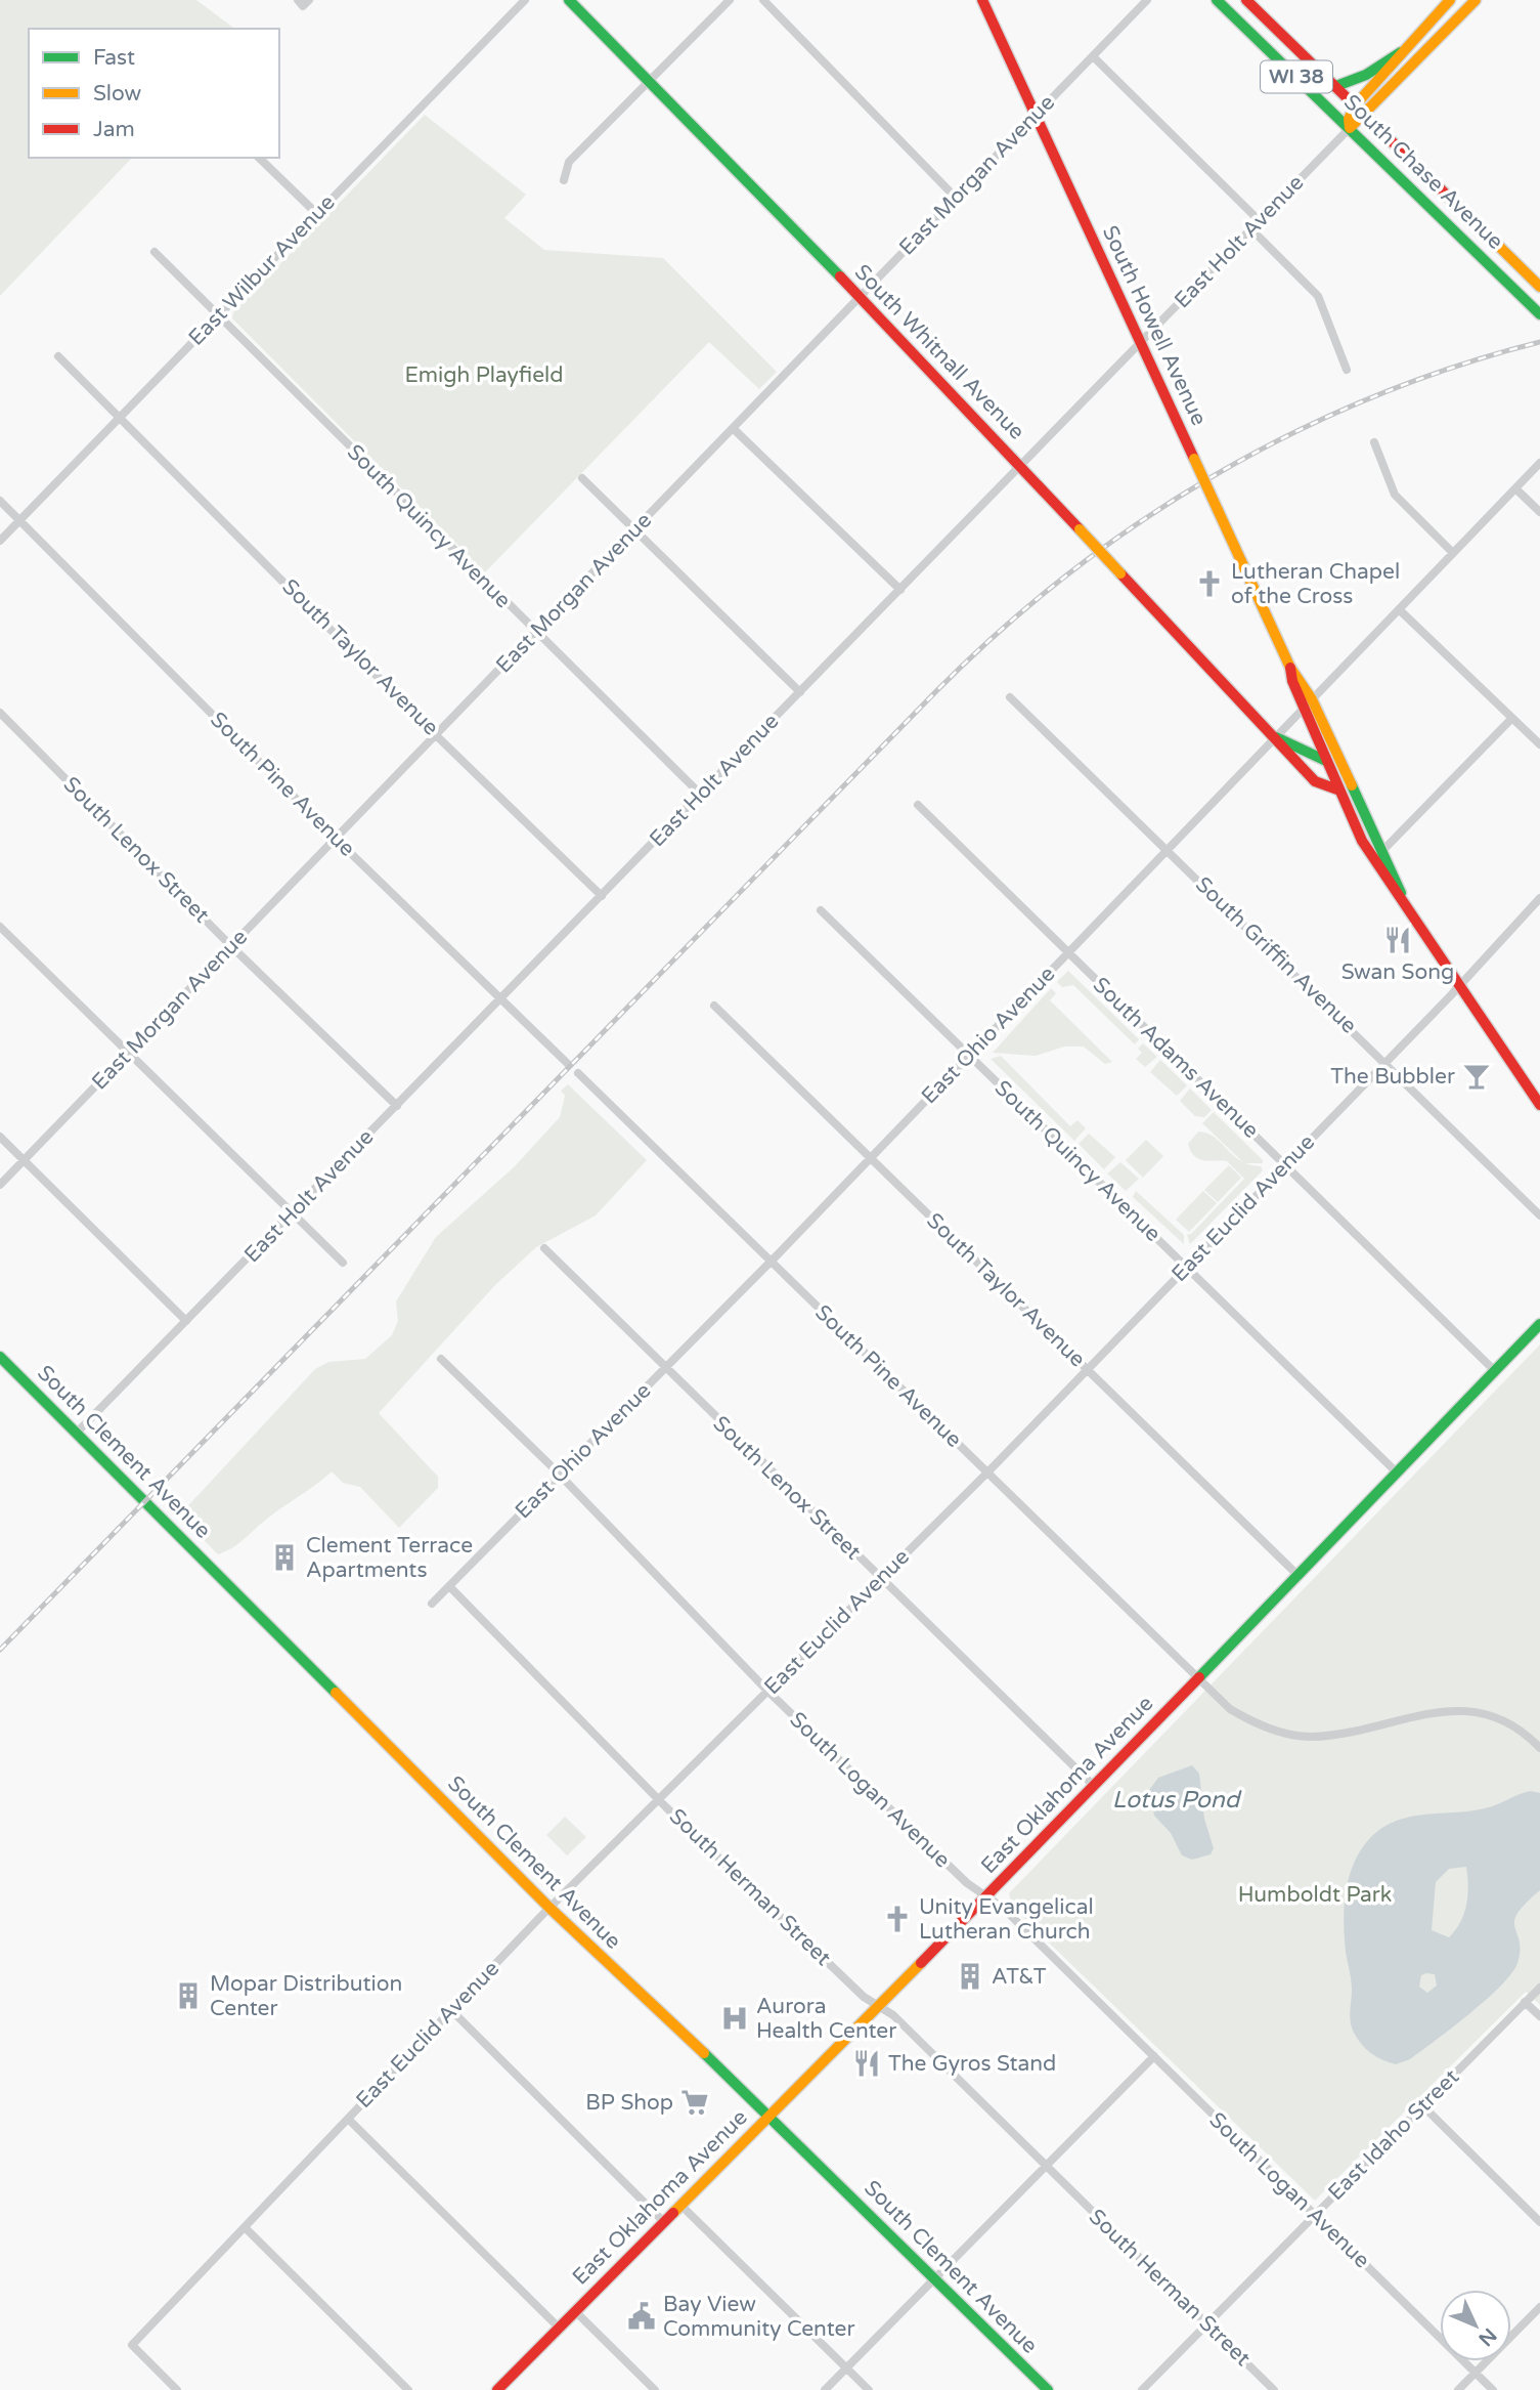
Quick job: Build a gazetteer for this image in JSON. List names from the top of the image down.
{
  "streets": {
    "street": [
      "WI 38",
      "South Chase Avenue",
      "East Morgan Avenue",
      "East Holt Avenue",
      "East Wilbur Avenue",
      "South Howell Avenue",
      "South Whitnall Avenue",
      "South Quincy Avenue",
      "South Taylor Avenue",
      "South Pine Avenue",
      "South Lenox Street",
      "South Griffin Avenue",
      "East Ohio Avenue",
      "South Adams Avenue",
      "East Euclid Avenue",
      "South Clement Avenue",
      "East Oklahoma Avenue",
      "South Logan Avenue",
      "South Herman Street",
      "East Idaho Street"
    ]
  },
  "crossings": [
    ["South Chase Avenue", "East Holt Avenue"],
    ["East Morgan Avenue", "South Howell Avenue"],
    ["East Morgan Avenue", "South Whitnall Avenue"],
    ["East Morgan Avenue", "South Quincy Avenue"],
    ["East Morgan Avenue", "South Taylor Avenue"],
    ["East Morgan Avenue", "South Pine Avenue"],
    ["East Morgan Avenue", "South Lenox Street"],
    ["East Holt Avenue", "South Howell Avenue"],
    ["East Holt Avenue", "South Whitnall Avenue"],
    ["East Holt Avenue", "South Quincy Avenue"],
    ["East Holt Avenue", "South Taylor Avenue"],
    ["East Holt Avenue", "South Pine Avenue"],
    ["East Holt Avenue", "South Lenox Street"],
    ["East Holt Avenue", "South Clement Avenue"],
    ["East Wilbur Avenue", "South Quincy Avenue"],
    ["East Wilbur Avenue", "South Taylor Avenue"],
    ["East Wilbur Avenue", "South Pine Avenue"],
    ["South Howell Avenue", "South Whitnall Avenue"],
    ["South Howell Avenue", "East Ohio Avenue"],
    ["South Howell Avenue", "East Euclid Avenue"],
    ["South Whitnall Avenue", "East Ohio Avenue"],
    ["South Quincy Avenue", "East Ohio Avenue"],
    ["South Quincy Avenue", "East Euclid Avenue"],
    ["South Quincy Avenue", "East Oklahoma Avenue"],
    ["South Taylor Avenue", "East Ohio Avenue"],
    ["South Taylor Avenue", "East Euclid Avenue"],
    ["South Taylor Avenue", "East Oklahoma Avenue"],
    ["South Pine Avenue", "East Ohio Avenue"],
    ["South Pine Avenue", "East Euclid Avenue"],
    ["South Pine Avenue", "East Oklahoma Avenue"],
    ["South Lenox Street", "East Ohio Avenue"],
    ["South Lenox Street", "East Euclid Avenue"],
    ["South Lenox Street", "East Oklahoma Avenue"],
    ["South Griffin Avenue", "East Ohio Avenue"],
    ["South Griffin Avenue", "East Euclid Avenue"],
    ["East Ohio Avenue", "South Adams Avenue"],
    ["East Ohio Avenue", "South Logan Avenue"],
    ["East Ohio Avenue", "South Herman Street"],
    ["South Adams Avenue", "East Euclid Avenue"],
    ["South Adams Avenue", "East Oklahoma Avenue"],
    ["East Euclid Avenue", "South Clement Avenue"],
    ["East Euclid Avenue", "South Logan Avenue"],
    ["East Euclid Avenue", "South Herman Street"],
    ["South Clement Avenue", "East Oklahoma Avenue"],
    ["East Oklahoma Avenue", "South Logan Avenue"],
    ["East Oklahoma Avenue", "South Herman Street"],
    ["South Logan Avenue", "East Idaho Street"],
    ["South Herman Street", "East Idaho Street"]
  ],
  "water": ["Lotus Pond"],
  "parks": ["Emigh Playfield", "Humboldt Park"],
  "places": {
    "church": ["Lutheran Chapel of the Cross", "Unity Evangelical Lutheran Church"],
    "restaurant": ["Swan Song", "The Gyros Stand"],
    "bar": ["The Bubbler"],
    "building": ["Clement Terrace Apartments", "AT&T", "Mopar Distribution Center"],
    "hospital": ["Aurora Health Center"],
    "supermarket": ["BP Shop"],
    "public building": ["Bay View Community Center"]
  },
  "legend": ["Fast", "Slow", "Jam"],
  "north": "bottom right"
}
